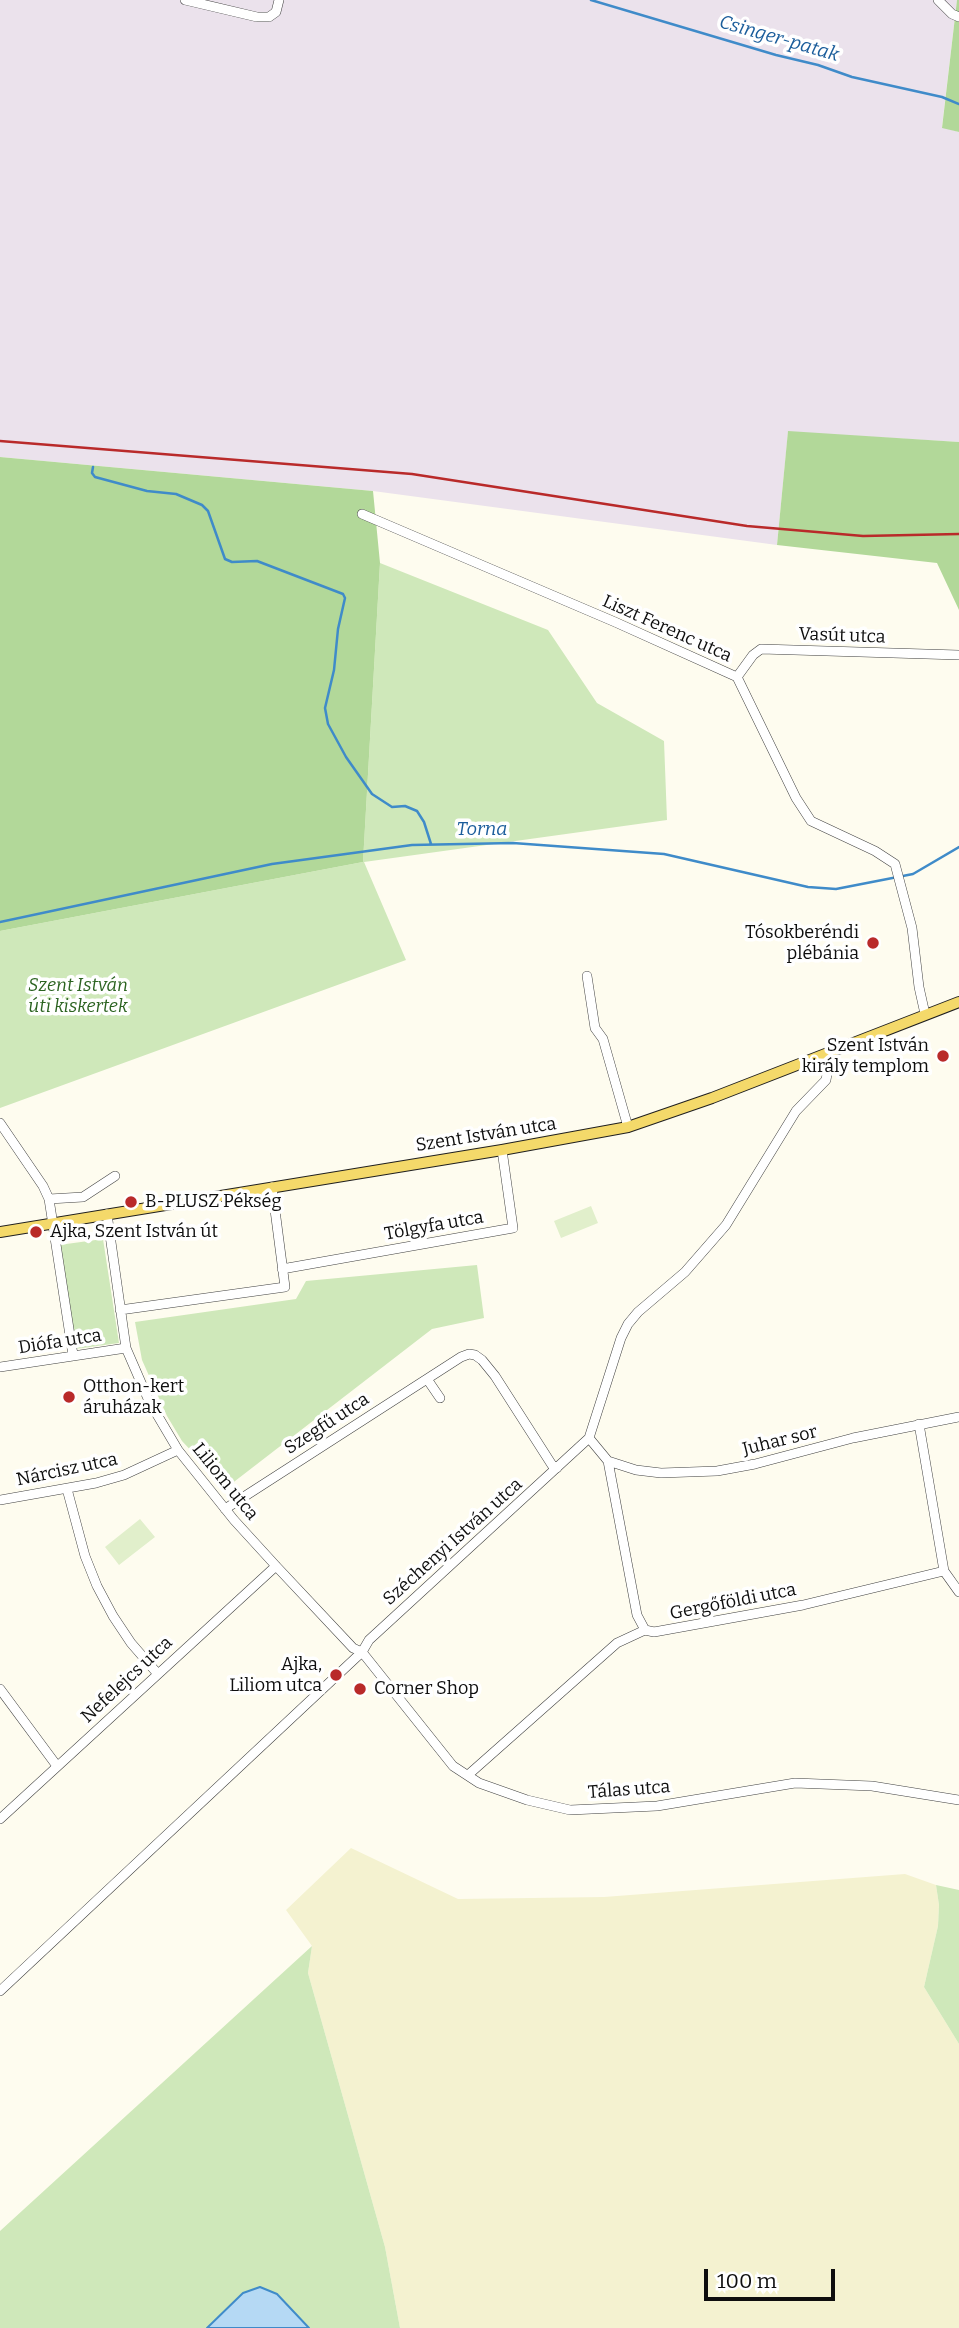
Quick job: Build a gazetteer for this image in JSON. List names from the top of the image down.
{
  "streets": {
    "main road": ["Szent István utca"],
    "street": [
      "Liszt Ferenc utca",
      "Vasút utca",
      "Tölgyfa utca",
      "Diófa utca",
      "Szegfű utca",
      "Juhar sor",
      "Nárcisz utca",
      "Liliom utca",
      "Széchenyi István utca",
      "Gergőföldi utca",
      "Nefelejcs utca",
      "Tálas utca"
    ]
  },
  "crossings": [
    ["Liszt Ferenc utca", "Vasút utca"],
    ["Liszt Ferenc utca", "Szent István utca"],
    ["Szent István utca", "Tölgyfa utca"],
    ["Szent István utca", "Liliom utca"],
    ["Szent István utca", "Széchenyi István utca"],
    ["Diófa utca", "Liliom utca"],
    ["Szegfű utca", "Liliom utca"],
    ["Szegfű utca", "Széchenyi István utca"],
    ["Nárcisz utca", "Liliom utca"],
    ["Liliom utca", "Széchenyi István utca"],
    ["Liliom utca", "Nefelejcs utca"],
    ["Liliom utca", "Tálas utca"],
    ["Széchenyi István utca", "Tálas utca"]
  ],
  "water": ["Csinger-patak", "Torna"],
  "parks": ["Szent István úti kiskertek"],
  "places": [
    "Tósokberéndi plébánia",
    "Szent István király templom",
    "B-PLUSZ Pékség",
    "Ajka, Szent István út",
    "Otthon-kert áruházak",
    "Ajka, Liliom utca",
    "Corner Shop"
  ],
  "scale_bar": "100 m"
}
